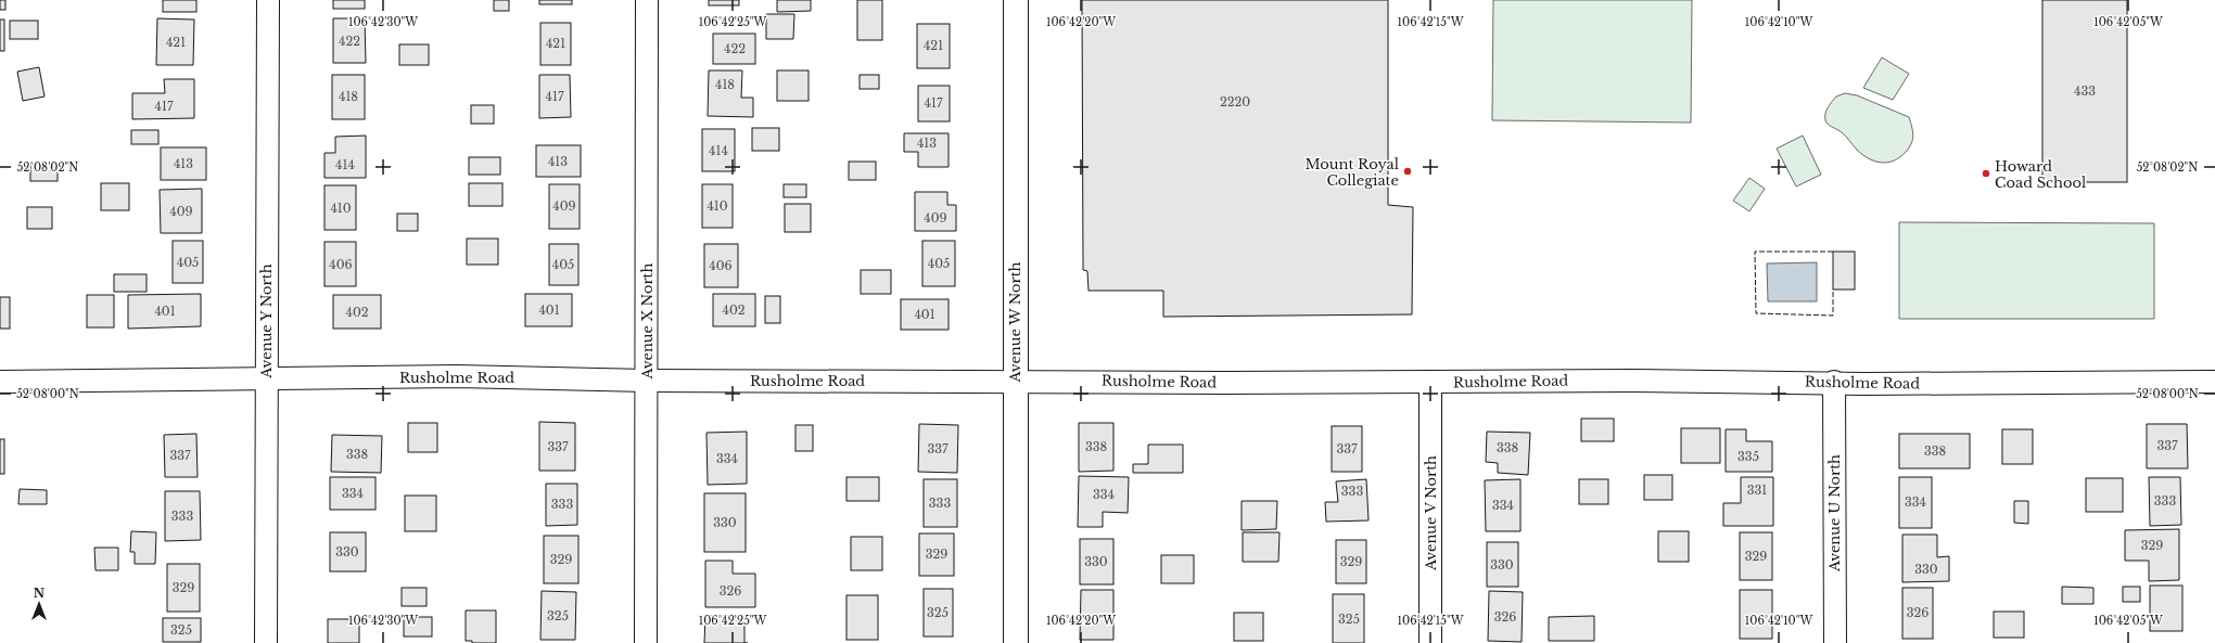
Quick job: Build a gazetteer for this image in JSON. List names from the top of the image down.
{
  "streets": {
    "street": [
      "Avenue Y North",
      "Avenue X North",
      "Avenue W North",
      "Rusholme Road",
      "Avenue V North",
      "Avenue U North"
    ]
  },
  "crossings": [
    ["Avenue Y North", "Rusholme Road"],
    ["Avenue X North", "Rusholme Road"],
    ["Avenue W North", "Rusholme Road"],
    ["Rusholme Road", "Avenue V North"],
    ["Rusholme Road", "Avenue U North"]
  ],
  "places": ["Mount Royal Collegiate", "Howard Coad School"],
  "house_numbers": [
    "422",
    "421",
    "421",
    "421",
    "422",
    "418",
    "433",
    "418",
    "417",
    "2220",
    "417",
    "417",
    "413",
    "414",
    "413",
    "413",
    "414",
    "409",
    "410",
    "410",
    "409",
    "409",
    "405",
    "405",
    "406",
    "405",
    "406",
    "401",
    "402",
    "401",
    "402",
    "401",
    "337",
    "337",
    "338",
    "338",
    "337",
    "337",
    "338",
    "338",
    "337",
    "335",
    "334",
    "331",
    "333",
    "334",
    "334",
    "333",
    "334",
    "333",
    "333",
    "334",
    "333",
    "330",
    "329",
    "330",
    "329",
    "329",
    "329",
    "330",
    "329",
    "330",
    "330",
    "329",
    "326",
    "325",
    "326",
    "325",
    "326",
    "325",
    "325"
  ],
  "north": "top",
  "coordinates": [
    "106°42'30\"W",
    "106°42'25\"W",
    "106°42'20\"W",
    "106°42'15\"W",
    "106°42'10\"W",
    "106°42'05\"W",
    "52°08'02\"N",
    "52°08'00\"N"
  ]
}
